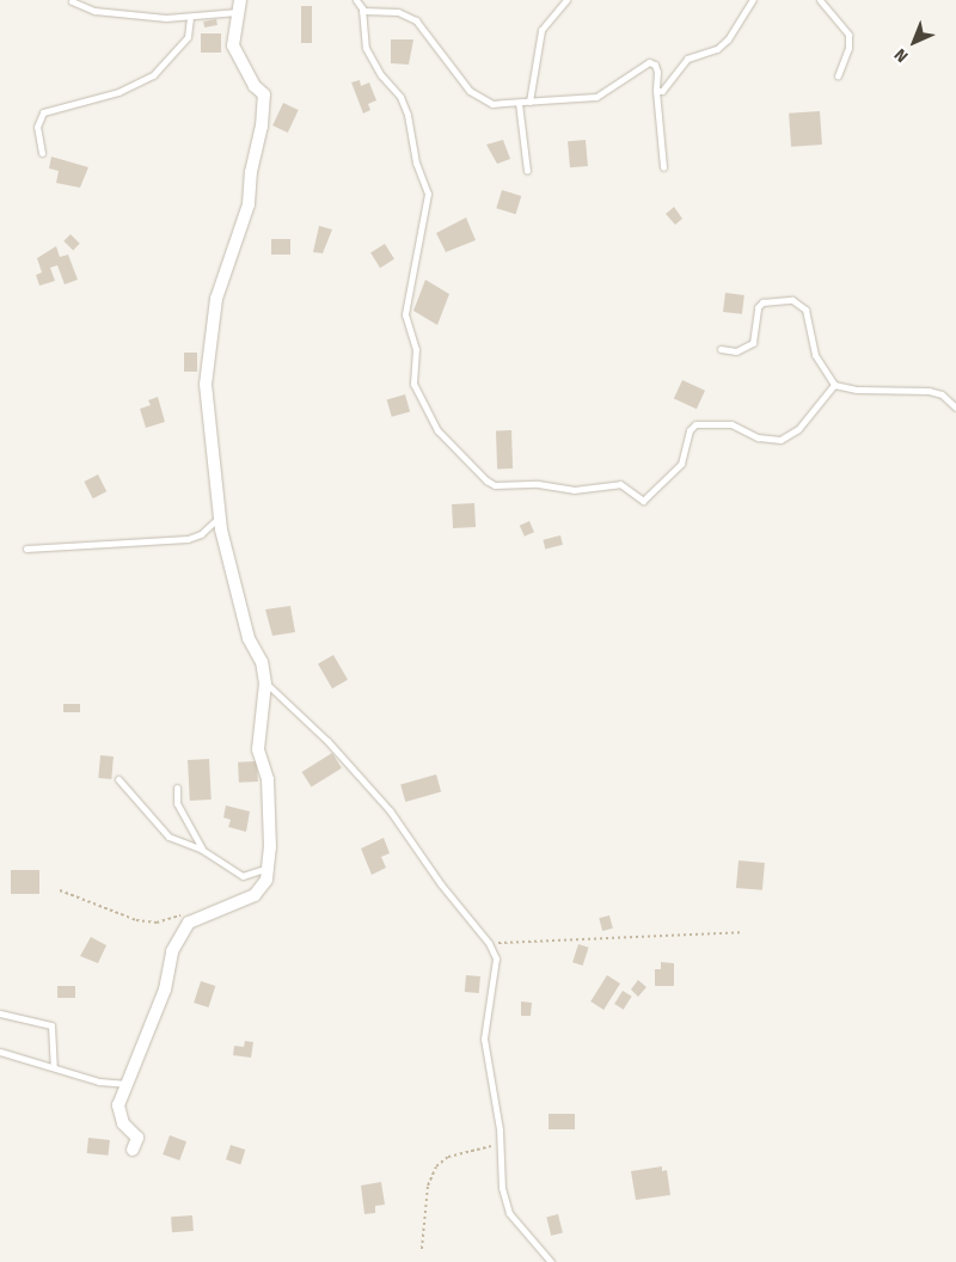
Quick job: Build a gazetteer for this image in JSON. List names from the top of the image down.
{
  "north": "bottom left"
}
